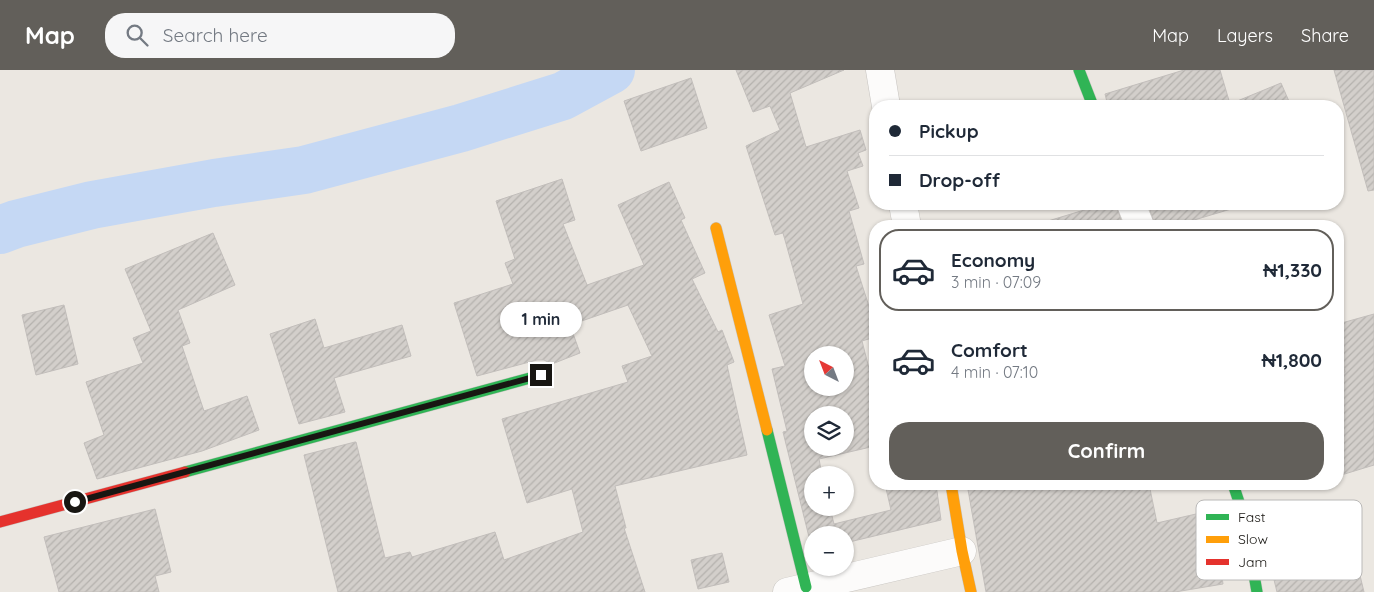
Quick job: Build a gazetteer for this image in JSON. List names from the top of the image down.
{
  "legend": ["Fast", "Slow", "Jam"],
  "north": "top left",
  "page": {
    "header": "Map",
    "search": "Search here",
    "nav": ["Map", "Layers", "Share"],
    "banner": ["Pickup", "Drop-off"],
    "list": [
      {
        "name": "Economy",
        "note": "3 min · 07:09",
        "value": "₦1,330"
      },
      {
        "name": "Comfort",
        "note": "4 min · 07:10",
        "value": "₦1,800"
      }
    ],
    "bubble": "1 min",
    "map_buttons": ["+", "−"],
    "buttons": "Confirm"
  }
}
